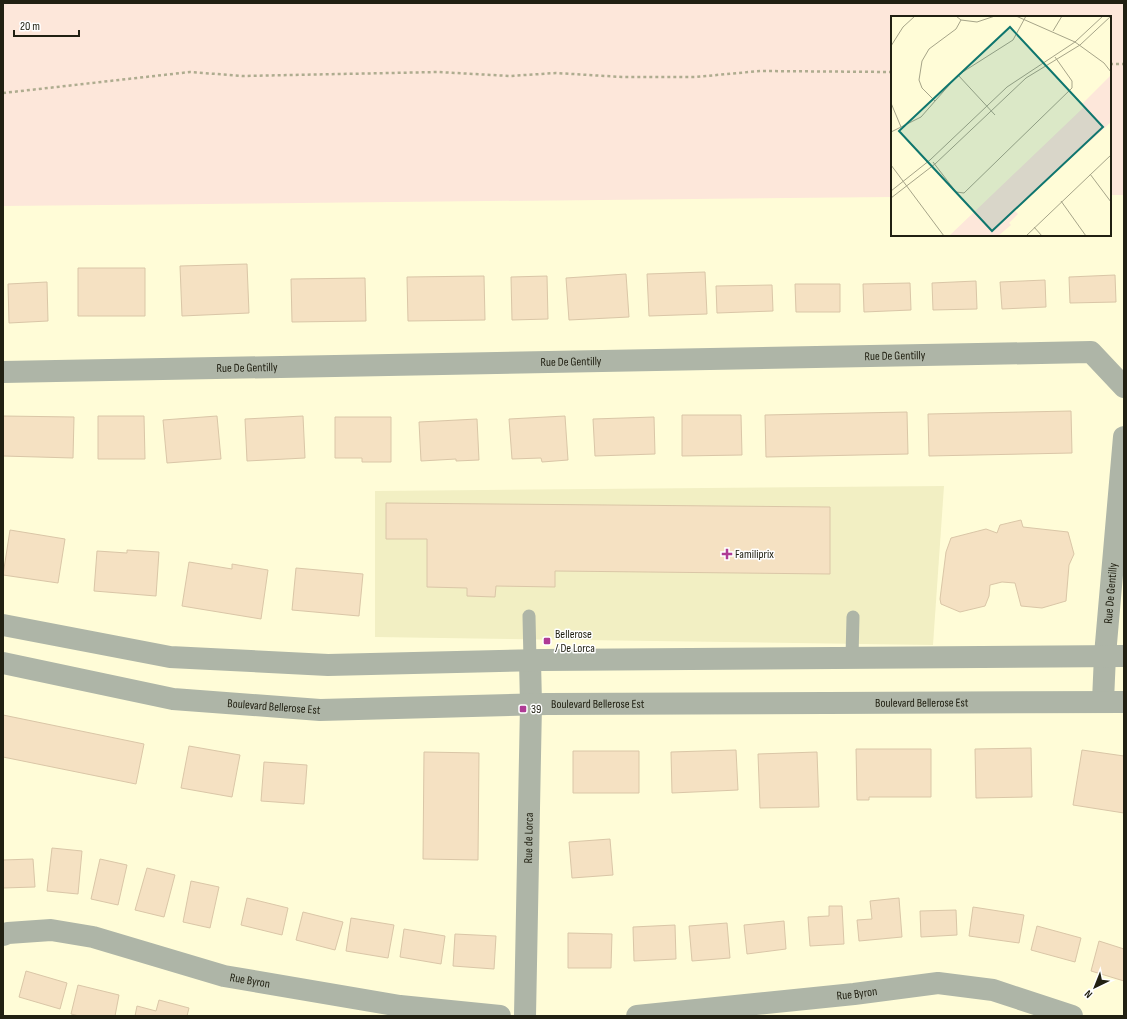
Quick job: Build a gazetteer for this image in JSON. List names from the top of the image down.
{
  "streets": {
    "street": [
      "Rue De Gentilly",
      "Boulevard Bellerose Est",
      "Rue de Lorca",
      "Rue Byron"
    ]
  },
  "crossings": [
    ["Rue De Gentilly", "Boulevard Bellerose Est"],
    ["Boulevard Bellerose Est", "Rue de Lorca"]
  ],
  "places": {
    "health": ["Familiprix"],
    "transit": ["Bellerose / De Lorca", "39"]
  },
  "scale_bar": "20 m",
  "north": "bottom left"
}
